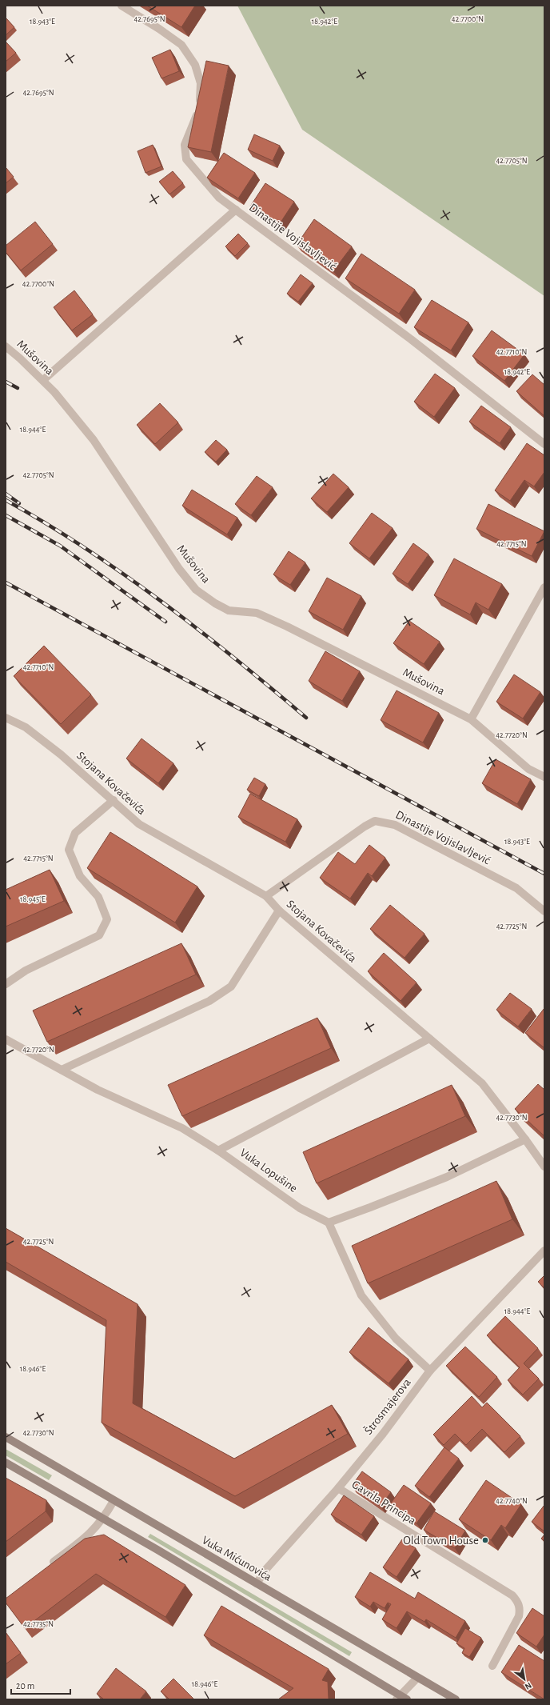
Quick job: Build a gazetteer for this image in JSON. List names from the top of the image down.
{
  "streets": {
    "main road": ["Vuka Mićunovića"],
    "street": [
      "Dinastije Vojislavljević",
      "Mušovina",
      "Stojana Kovačevića",
      "Vuka Lopušine",
      "Štrosmajerova",
      "Gavrila Principa"
    ]
  },
  "crossings": [
    ["Dinastije Vojislavljević", "Stojana Kovačevića"],
    ["Štrosmajerova", "Gavrila Principa"],
    ["Štrosmajerova", "Vuka Mićunovića"]
  ],
  "places": ["Old Town House"],
  "scale_bar": "20 m",
  "north": "bottom right",
  "coordinates": [
    "42.7695°N",
    "42.7700°N",
    "18.943°E",
    "18.942°E",
    "42.7705°N",
    "42.7710°N",
    "18.944°E",
    "42.7715°N",
    "42.7720°N",
    "18.945°E",
    "42.7725°N",
    "42.7730°N",
    "18.946°E",
    "42.7740°N",
    "42.7735°N"
  ]
}
